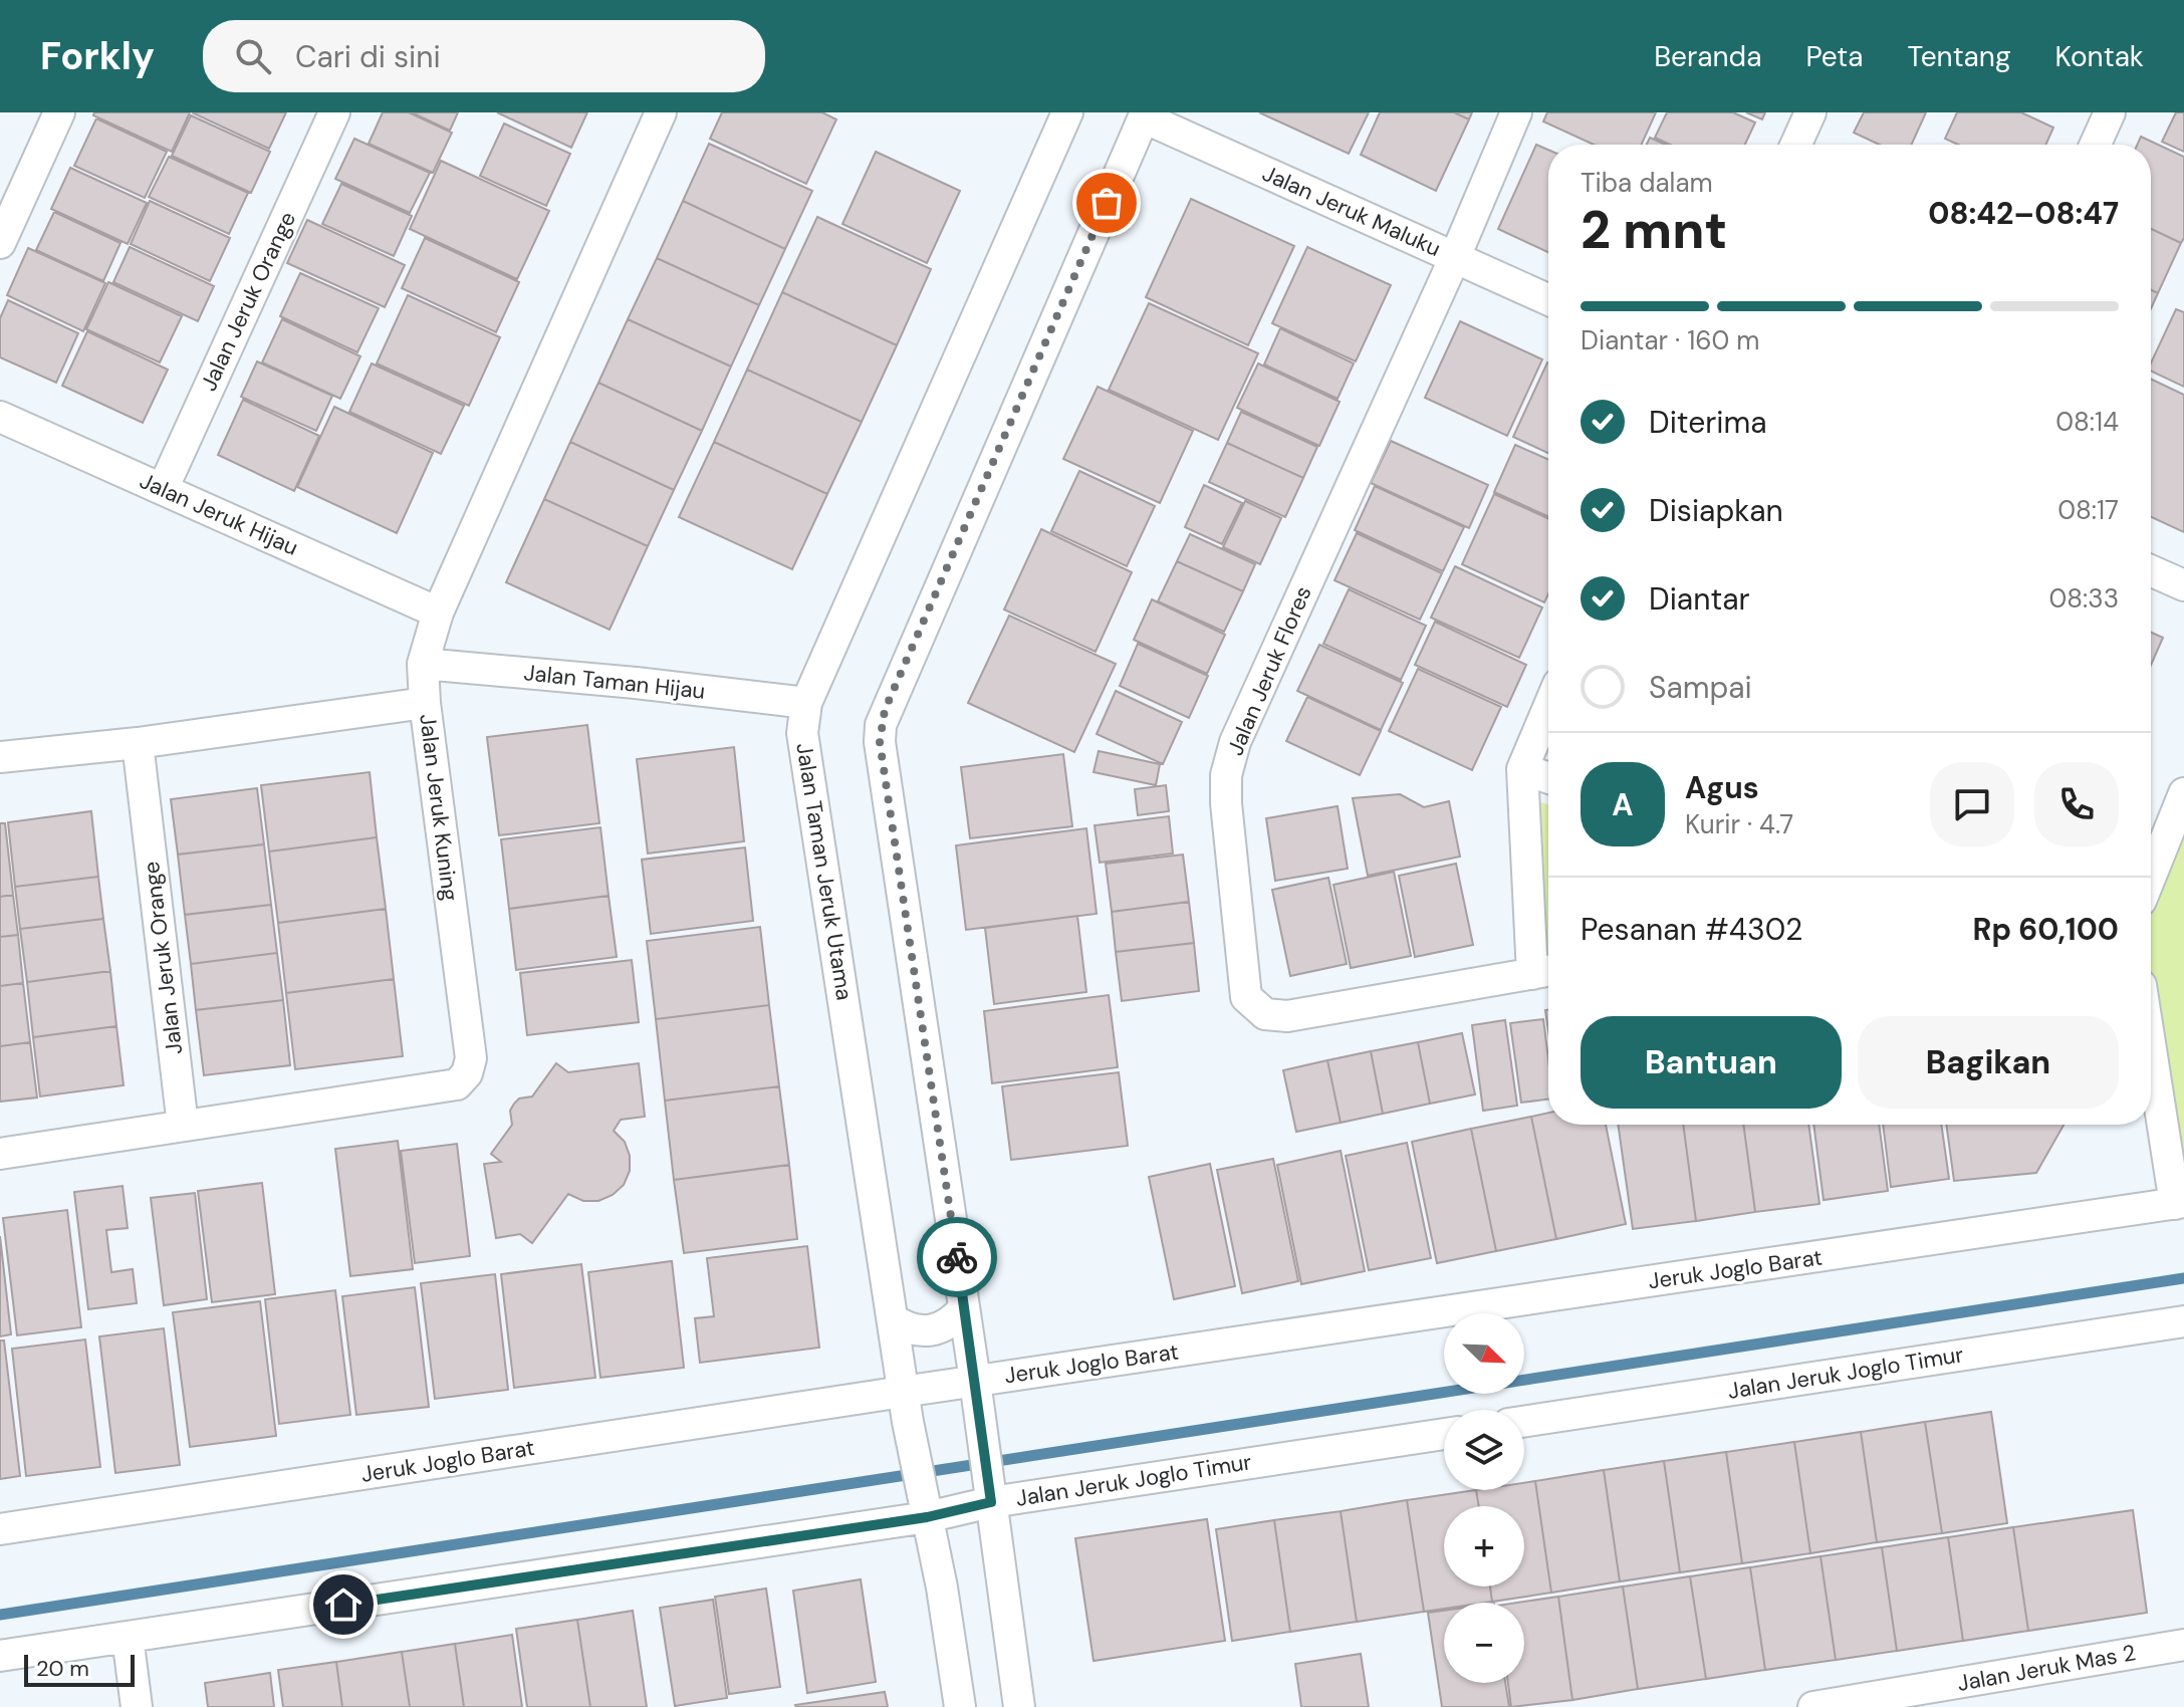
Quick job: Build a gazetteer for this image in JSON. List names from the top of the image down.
{
  "streets": {
    "street": [
      "Jalan Jeruk Maluku",
      "Jalan Jeruk Orange",
      "Jalan Jeruk Hijau",
      "Jalan Jeruk Flores",
      "Jalan Taman Hijau",
      "Jalan Jeruk Kuning",
      "Jalan Taman Jeruk Utama",
      "Jeruk Joglo Barat",
      "Jalan Jeruk Joglo Timur",
      "Jalan Jeruk Mas 2"
    ]
  },
  "crossings": [
    ["Jalan Jeruk Maluku", "Jalan Jeruk Flores"],
    ["Jalan Jeruk Orange", "Jalan Jeruk Hijau"],
    ["Jalan Jeruk Orange", "Jalan Jeruk Kuning"],
    ["Jalan Jeruk Hijau", "Jalan Jeruk Kuning"],
    ["Jalan Taman Hijau", "Jalan Jeruk Kuning"],
    ["Jalan Taman Hijau", "Jalan Taman Jeruk Utama"],
    ["Jalan Taman Jeruk Utama", "Jeruk Joglo Barat"],
    ["Jalan Taman Jeruk Utama", "Jalan Jeruk Joglo Timur"]
  ],
  "scale_bar": "20 m",
  "north": "bottom right",
  "page": {
    "header": "Forkly",
    "search": "Cari di sini",
    "nav": [
      "Beranda",
      "Peta",
      "Tentang",
      "Kontak"
    ],
    "heading": ["2 mnt", "Tiba dalam", "08:42–08:47"],
    "panel": [
      "Agus",
      "Kurir · 4.7",
      "Pesanan #4302",
      "Rp 60,100"
    ],
    "bar": "Diantar · 160 m",
    "list": [
      ["Diterima", "08:14"],
      ["Disiapkan", "08:17"],
      ["Diantar", "08:33"],
      "Sampai"
    ],
    "round": "A",
    "buttons": ["Bantuan", "Bagikan"],
    "map_buttons": ["+", "−"],
    "scale": "20 m"
  }
}
